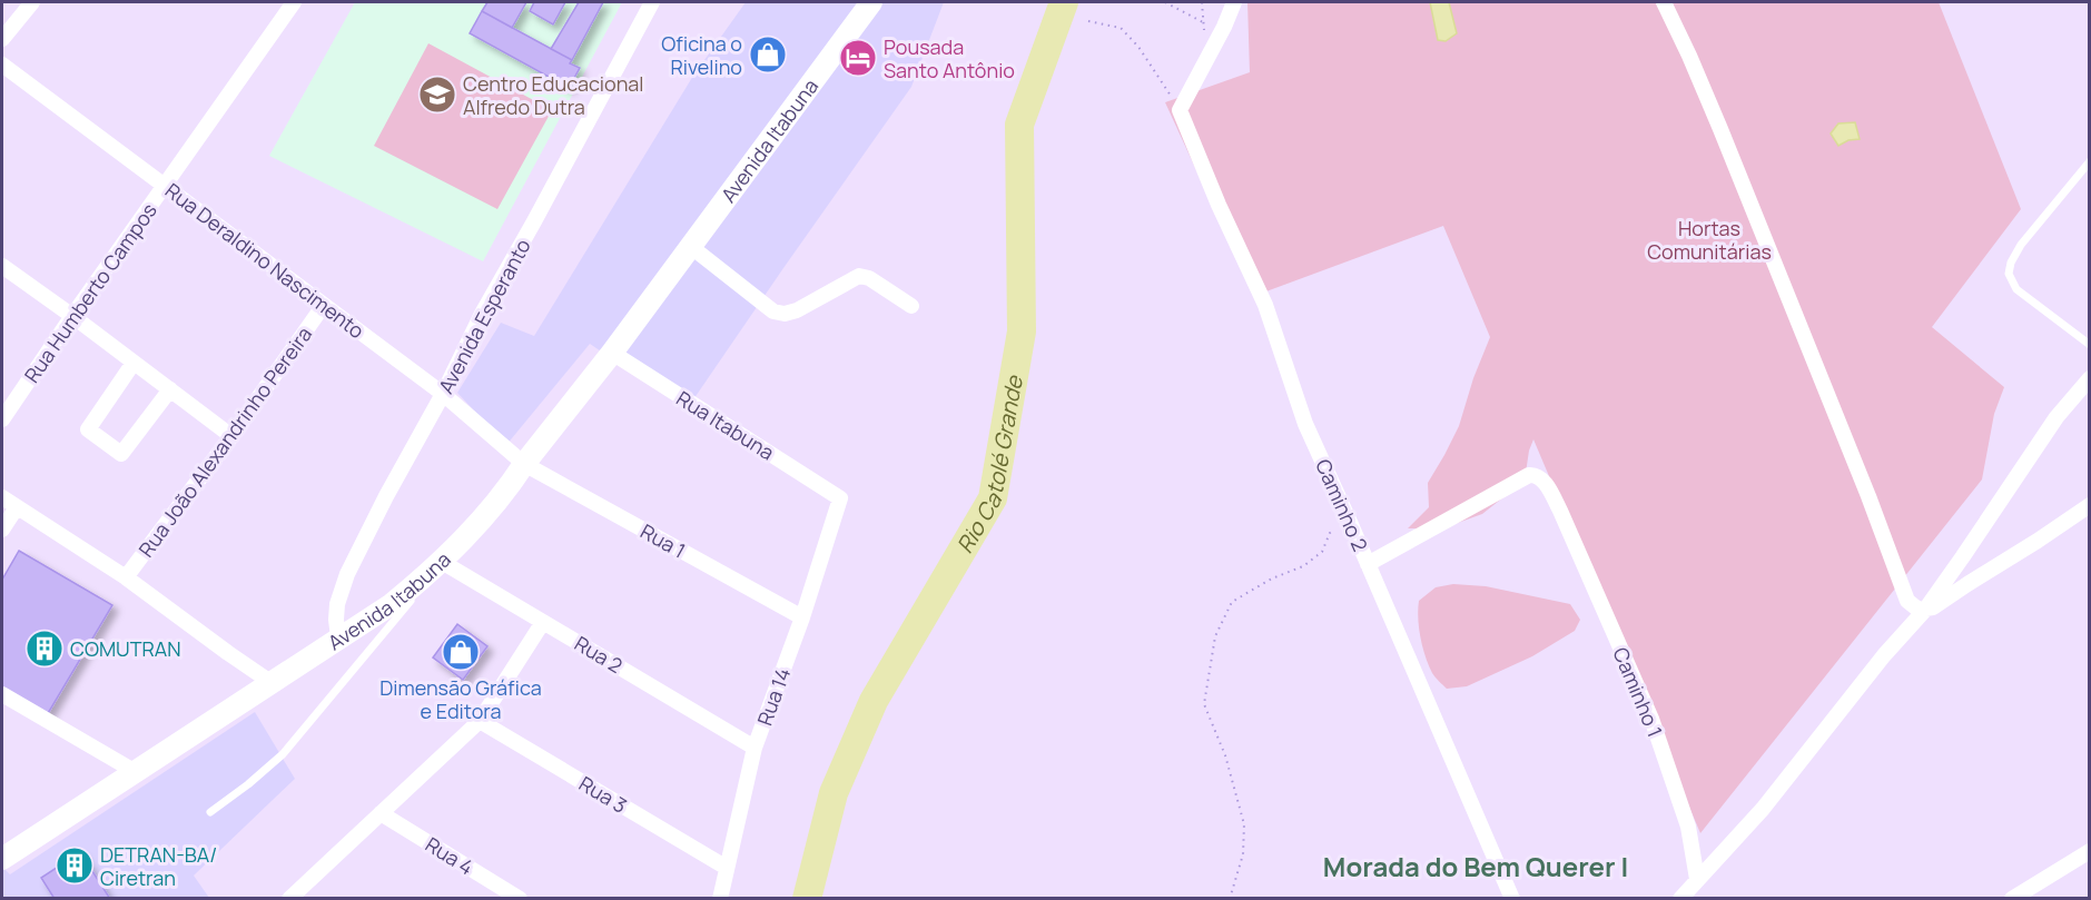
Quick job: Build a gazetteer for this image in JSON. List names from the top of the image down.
{
  "streets": {
    "main road": ["Avenida Itabuna"],
    "street": [
      "Rua Deraldino Nascimento",
      "Rua Humberto Campos",
      "Avenida Esperanto",
      "Rua Itabuna",
      "Rua João Alexandrinho Pereira",
      "Caminho 2",
      "Rua 1",
      "Rua 2",
      "Caminho 1",
      "Rua 14",
      "Rua 3",
      "Rua 4"
    ]
  },
  "crossings": [
    ["Avenida Itabuna", "Rua Deraldino Nascimento"],
    ["Avenida Itabuna", "Avenida Esperanto"],
    ["Avenida Itabuna", "Rua Itabuna"],
    ["Avenida Itabuna", "Rua 1"],
    ["Avenida Itabuna", "Rua 2"],
    ["Rua Deraldino Nascimento", "Rua Humberto Campos"],
    ["Rua Deraldino Nascimento", "Avenida Esperanto"],
    ["Rua Deraldino Nascimento", "Rua João Alexandrinho Pereira"],
    ["Rua Deraldino Nascimento", "Rua 1"],
    ["Rua Itabuna", "Rua 14"],
    ["Caminho 2", "Caminho 1"],
    ["Rua 1", "Rua 14"],
    ["Rua 2", "Rua 14"],
    ["Rua 14", "Rua 3"]
  ],
  "districts": ["Morada do Bem Querer I"],
  "water": ["Rio Catolé Grande"],
  "parks": ["Hortas Comunitárias"],
  "places": {
    "shop": ["Oficina o Rivelino", "Dimensão Gráfica e Editora"],
    "hotel": ["Pousada Santo Antônio"],
    "school or university": ["Centro Educacional Alfredo Dutra"],
    "building": ["COMUTRAN", "DETRAN-BA/ Ciretran"]
  }
}
